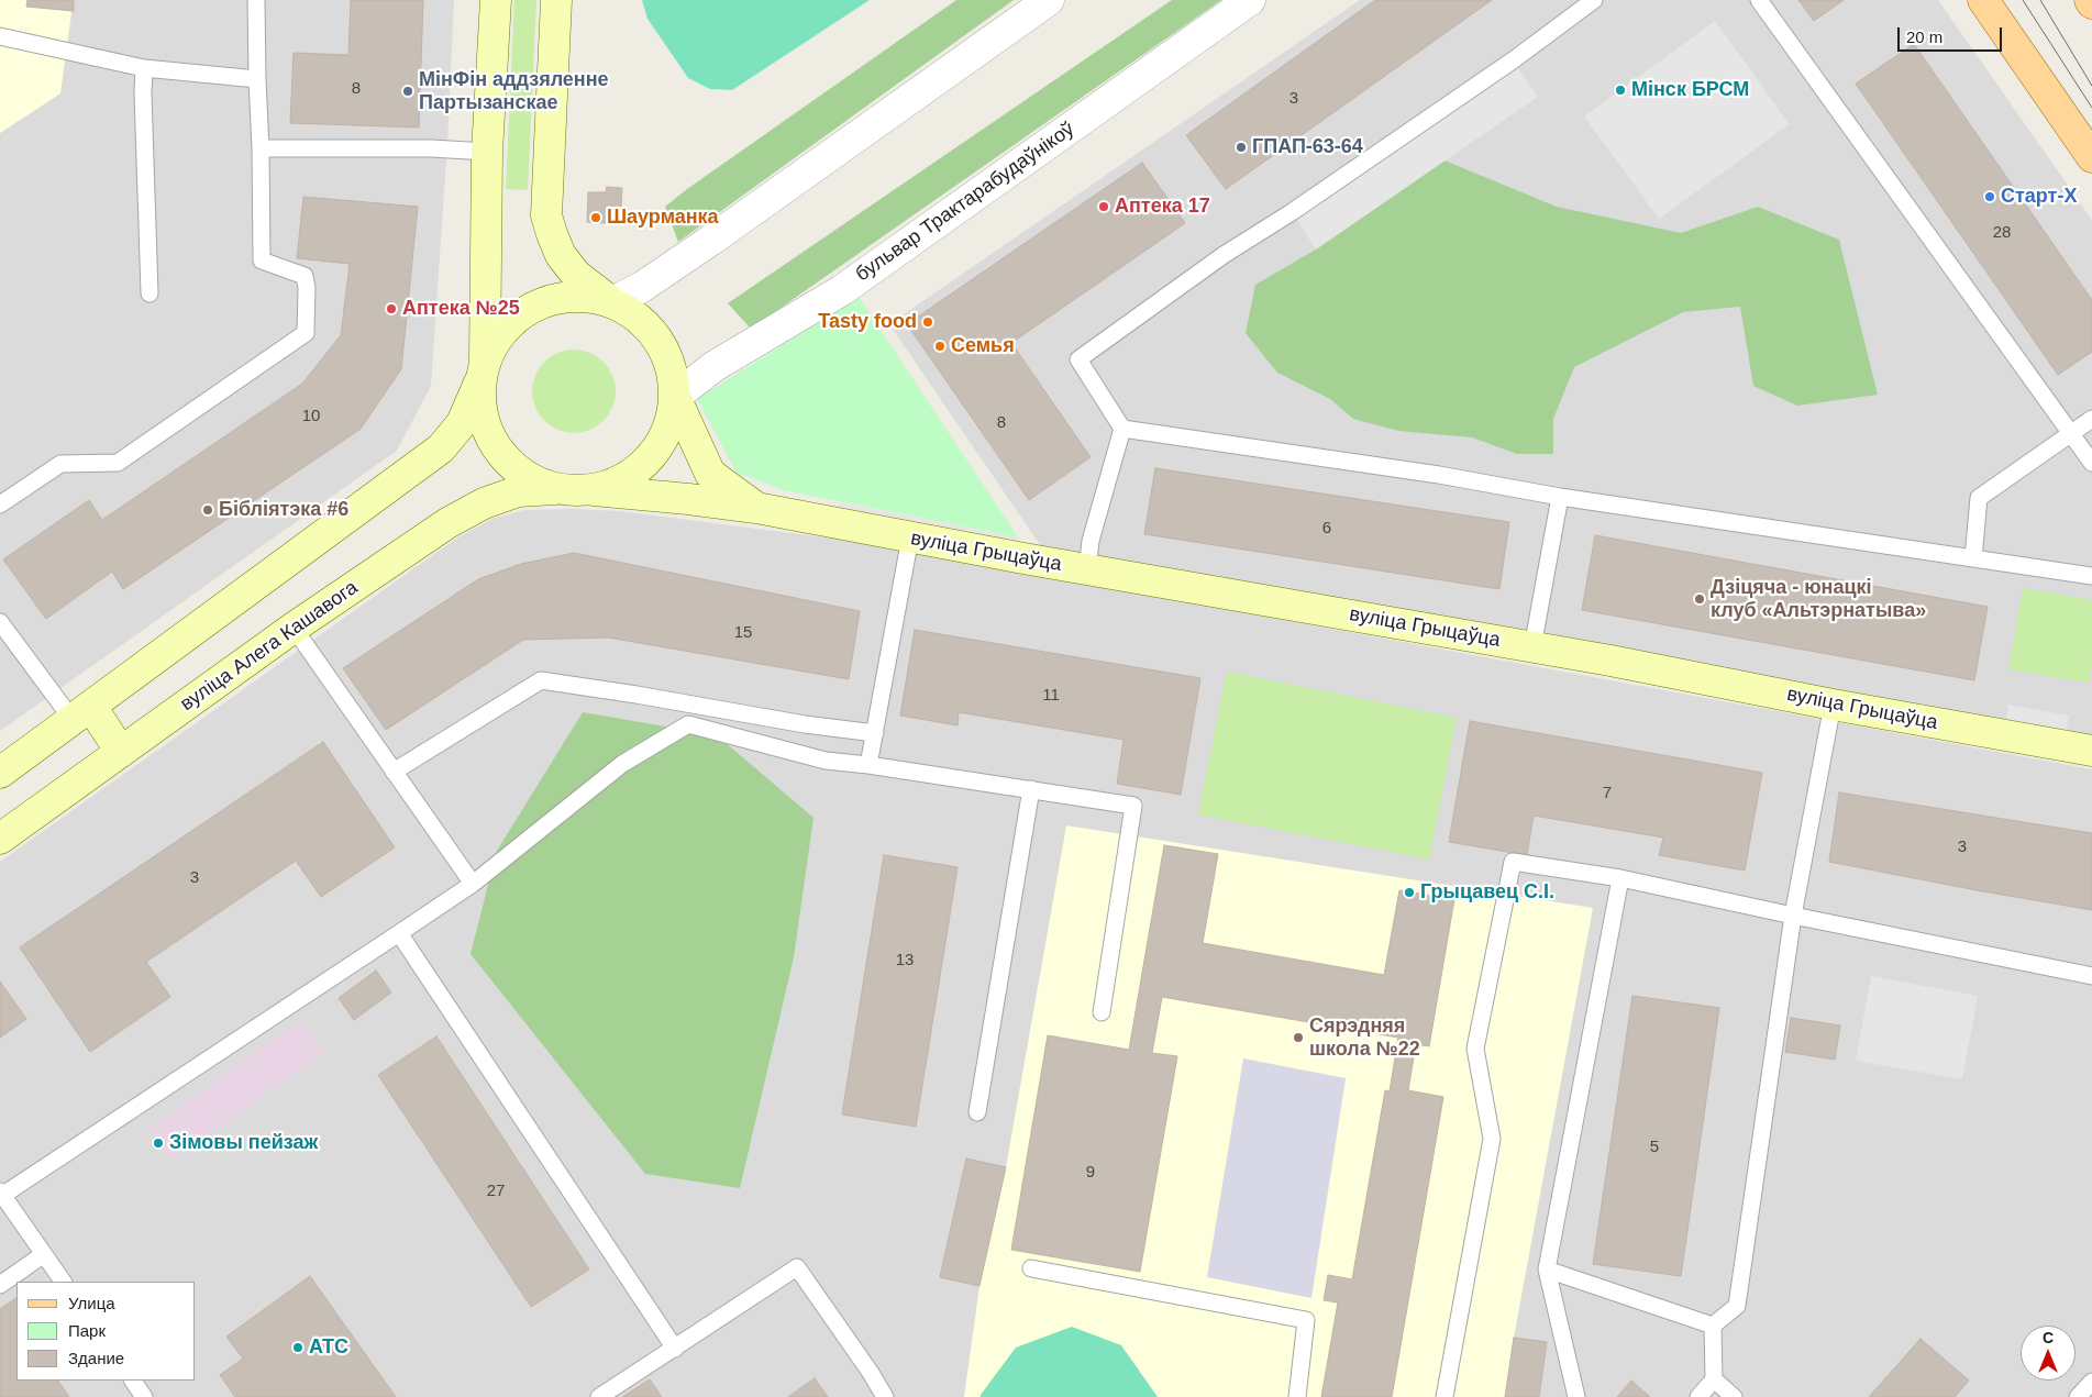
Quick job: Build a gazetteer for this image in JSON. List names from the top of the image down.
{
  "streets": {
    "main road": ["вуліца Грыцаўца", "вуліца Алега Кашавога"],
    "street": ["бульвар Трактарабудаўнікоў"]
  },
  "crossings": [
    ["бульвар Трактарабудаўнікоў", "вуліца Грыцаўца"],
    ["бульвар Трактарабудаўнікоў", "вуліца Алега Кашавога"],
    ["вуліца Грыцаўца", "вуліца Алега Кашавога"]
  ],
  "places": [
    "Мінск БРСМ",
    "МінФін аддзяленне Партызанскае",
    "ГПАП-63-64",
    "Старт-X",
    "Аптека 17",
    "Шаурманка",
    "Аптека №25",
    "Tasty food",
    "Семья",
    "Бібліятэка #6",
    "Дзіцяча - юнацкі клуб «Альтэрнатыва»",
    "Грыцавец С.І.",
    "Сярэдняя школа №22",
    "Зімовы пейзаж",
    "АТС"
  ],
  "house_numbers": [
    "8",
    "3",
    "28",
    "10",
    "8",
    "6",
    "15",
    "11",
    "7",
    "3",
    "3",
    "13",
    "5",
    "9",
    "27"
  ],
  "legend": ["Улица", "Парк", "Здание"],
  "scale_bar": "20 m",
  "north": "top"
}
